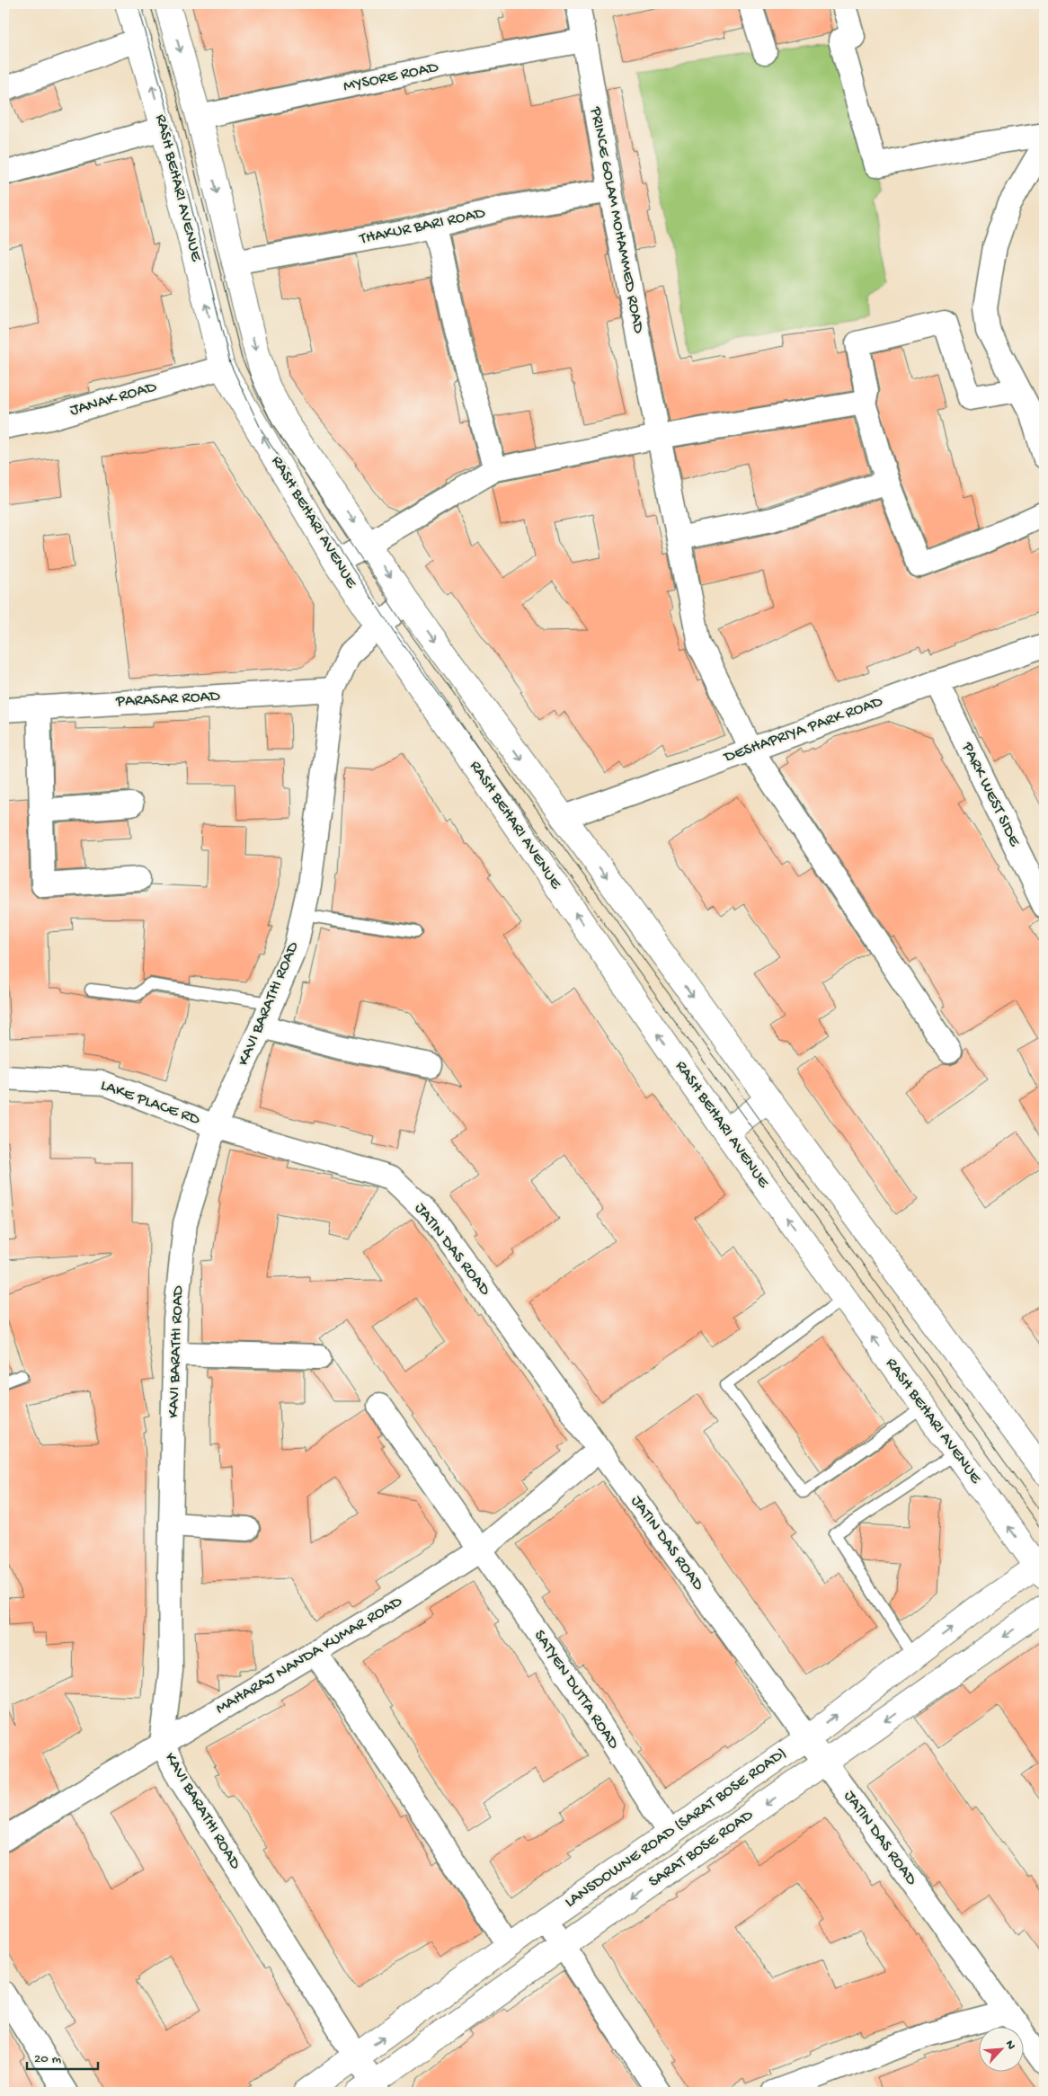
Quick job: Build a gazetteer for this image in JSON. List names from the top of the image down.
{
  "streets": {
    "main road": ["RASH BEHARI AVENUE", "LANSDOWNE ROAD (SARAT BOSE ROAD)", "SARAT BOSE ROAD"],
    "street": [
      "MYSORE ROAD",
      "PRINCE GOLAM MOHAMMED ROAD",
      "THAKUR BARI ROAD",
      "JANAK ROAD",
      "PARASAR ROAD",
      "DESHAPRIYA PARK ROAD",
      "PARK WEST SIDE",
      "KAVI BARATHI ROAD",
      "LAKE PLACE RD",
      "JATIN DAS ROAD",
      "MAHARAJ NANDA KUMAR ROAD",
      "SATYEN DUTTA ROAD"
    ]
  },
  "crossings": [
    ["MYSORE ROAD", "RASH BEHARI AVENUE"],
    ["MYSORE ROAD", "PRINCE GOLAM MOHAMMED ROAD"],
    ["RASH BEHARI AVENUE", "THAKUR BARI ROAD"],
    ["RASH BEHARI AVENUE", "JANAK ROAD"],
    ["RASH BEHARI AVENUE", "DESHAPRIYA PARK ROAD"],
    ["RASH BEHARI AVENUE", "KAVI BARATHI ROAD"],
    ["RASH BEHARI AVENUE", "LANSDOWNE ROAD (SARAT BOSE ROAD)"],
    ["PRINCE GOLAM MOHAMMED ROAD", "THAKUR BARI ROAD"],
    ["PARASAR ROAD", "KAVI BARATHI ROAD"],
    ["DESHAPRIYA PARK ROAD", "PARK WEST SIDE"],
    ["KAVI BARATHI ROAD", "LAKE PLACE RD"],
    ["KAVI BARATHI ROAD", "JATIN DAS ROAD"],
    ["KAVI BARATHI ROAD", "MAHARAJ NANDA KUMAR ROAD"],
    ["KAVI BARATHI ROAD", "LANSDOWNE ROAD (SARAT BOSE ROAD)"],
    ["KAVI BARATHI ROAD", "SARAT BOSE ROAD"],
    ["LAKE PLACE RD", "JATIN DAS ROAD"],
    ["JATIN DAS ROAD", "MAHARAJ NANDA KUMAR ROAD"],
    ["JATIN DAS ROAD", "LANSDOWNE ROAD (SARAT BOSE ROAD)"],
    ["JATIN DAS ROAD", "SARAT BOSE ROAD"],
    ["MAHARAJ NANDA KUMAR ROAD", "SATYEN DUTTA ROAD"],
    ["SATYEN DUTTA ROAD", "LANSDOWNE ROAD (SARAT BOSE ROAD)"]
  ],
  "one_way": ["LANSDOWNE ROAD (SARAT BOSE ROAD)", "SARAT BOSE ROAD"],
  "scale_bar": "20 m",
  "north": "top right"
}
